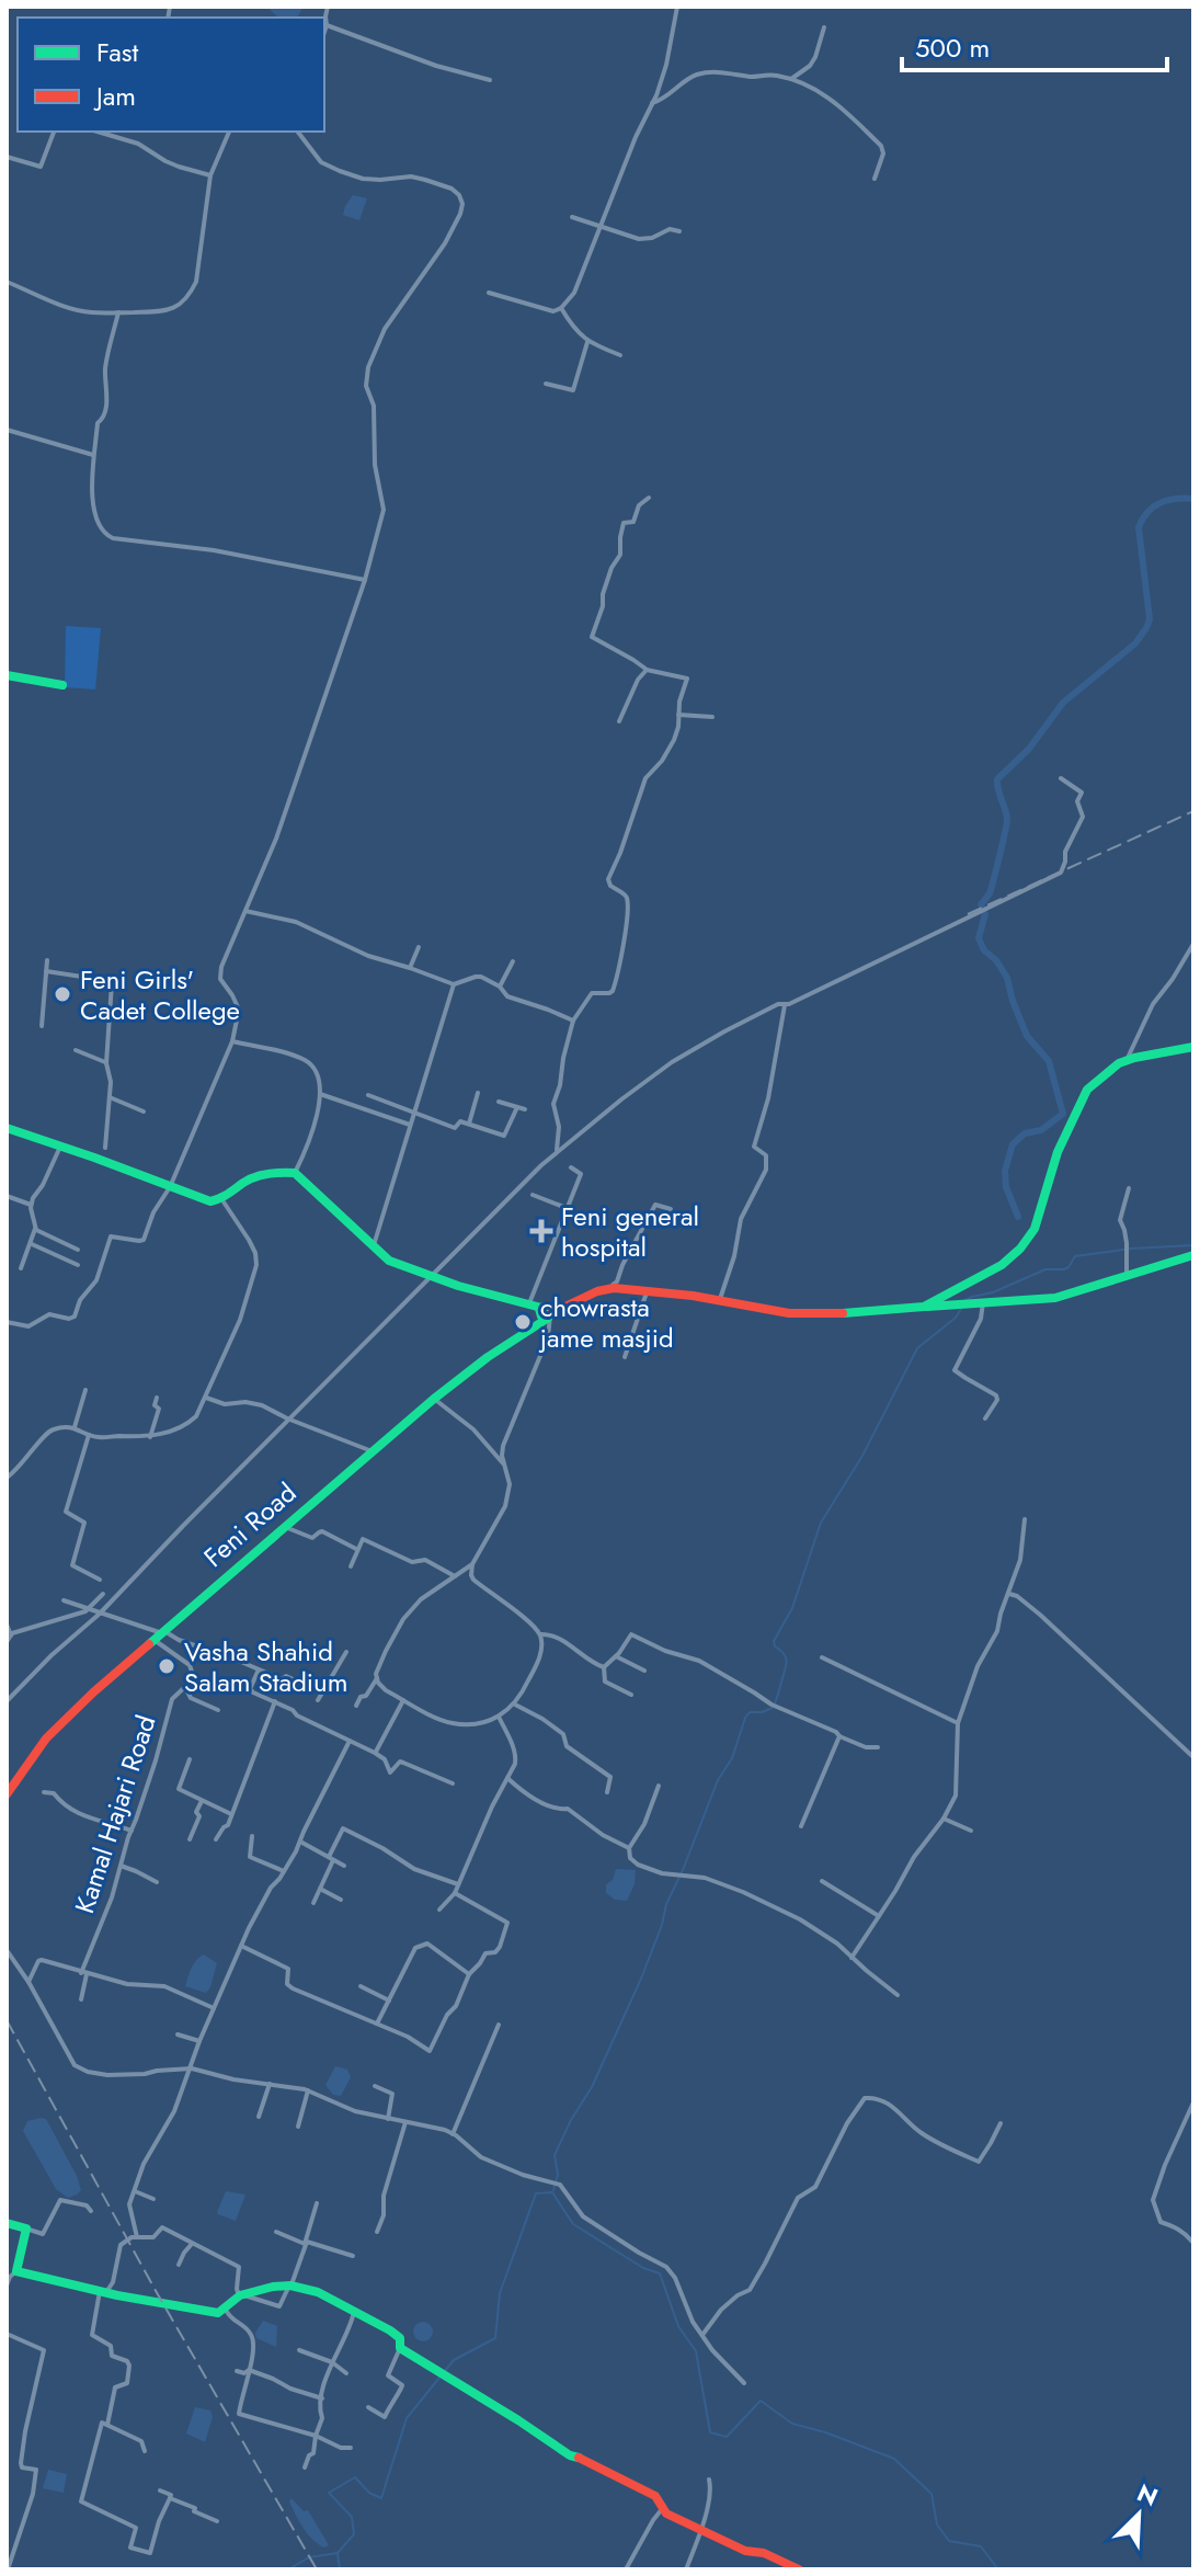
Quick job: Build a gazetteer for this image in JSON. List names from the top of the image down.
{
  "streets": {
    "main road": ["Feni Road"],
    "street": ["Kamal Hajari Road"]
  },
  "places": {
    "other": ["Feni Girls' Cadet College", "chowrasta jame masjid", "Vasha Shahid Salam Stadium"],
    "health": ["Feni general hospital"]
  },
  "legend": ["Fast", "Jam"],
  "scale_bar": "500 m",
  "north": "top right"
}
